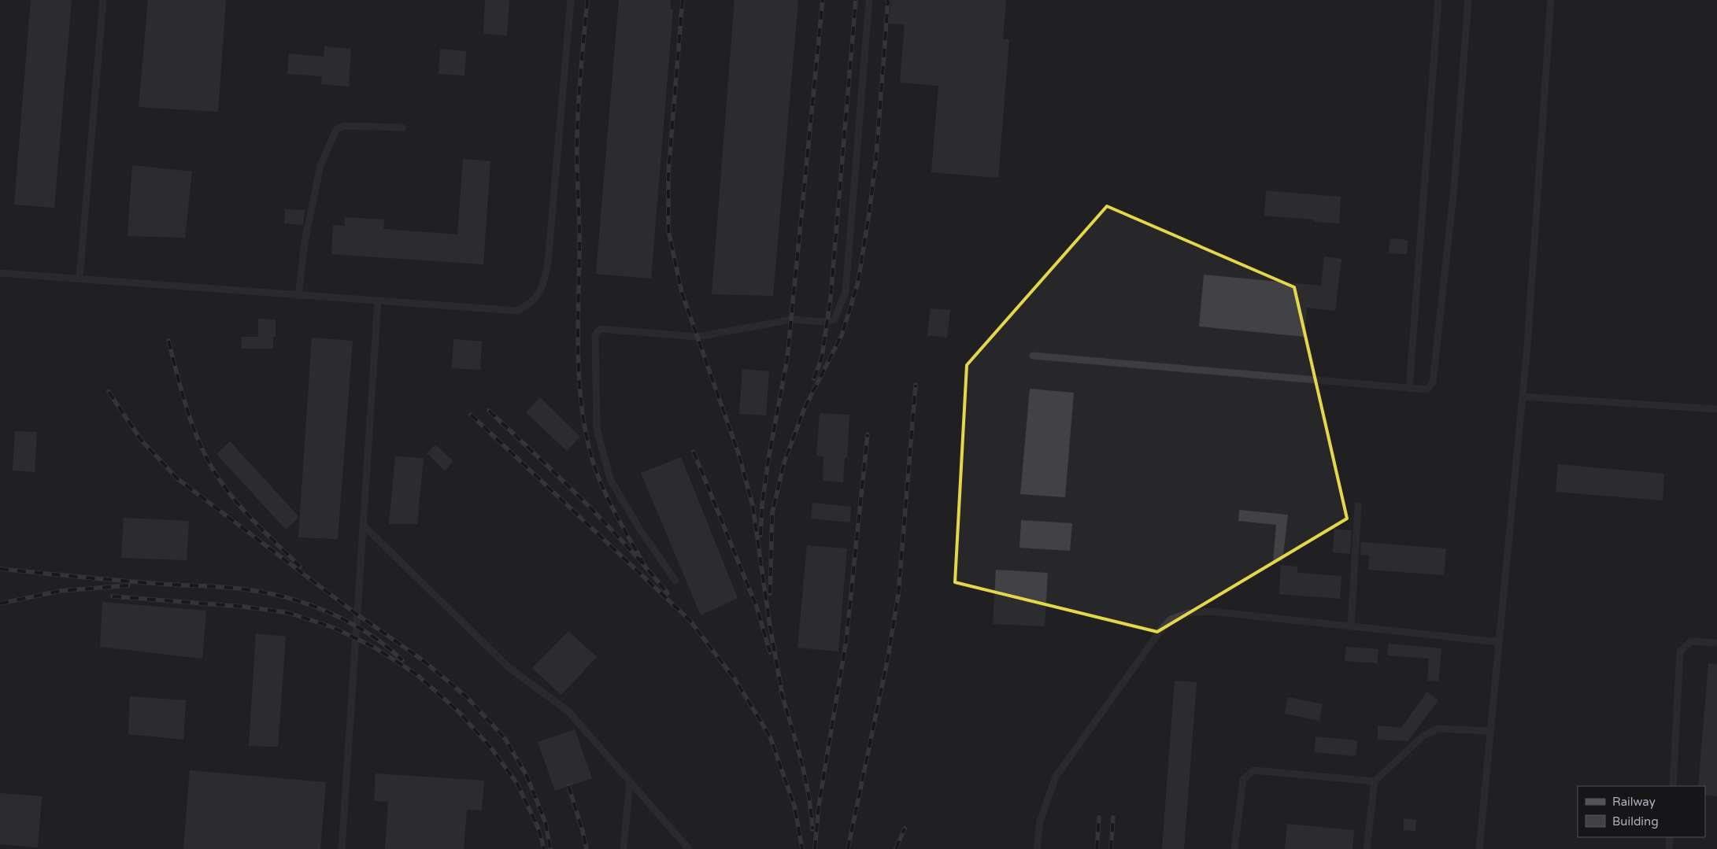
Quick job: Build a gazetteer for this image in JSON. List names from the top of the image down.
{
  "legend": ["Railway", "Building"]
}
